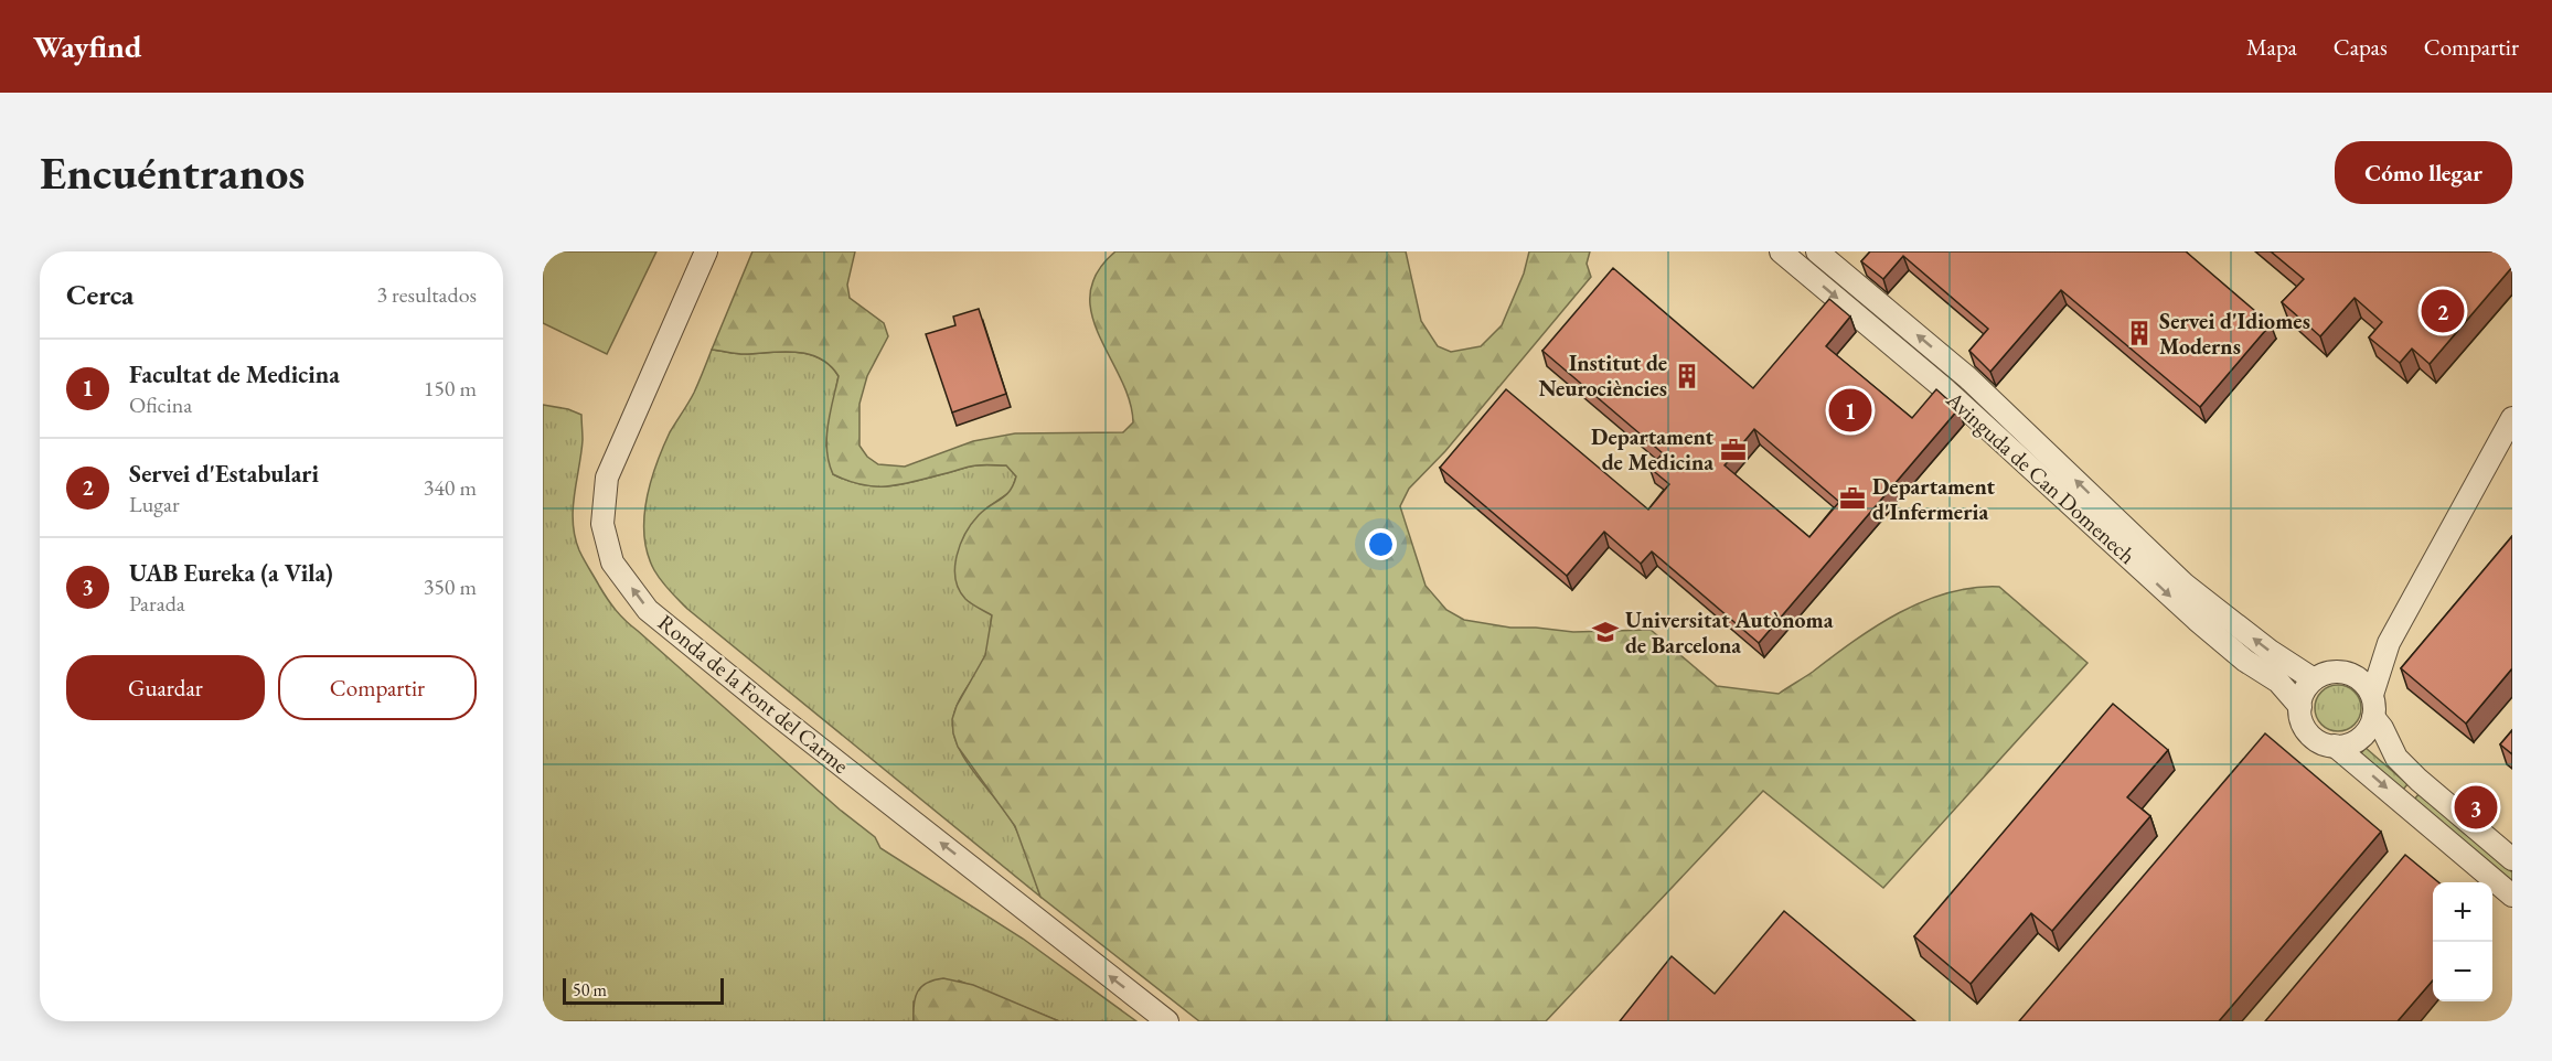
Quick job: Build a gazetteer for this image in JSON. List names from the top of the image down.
{
  "streets": {
    "street": ["Avinguda de Can Domenech", "Ronda de la Font del Carme"]
  },
  "one_way": ["Ronda de la Font del Carme"],
  "places": {
    "building": ["Servei d'Idiomes Moderns", "Institut de Neurociències"],
    "office": ["Departament de Medicina", "Departament d'Infermeria"],
    "school or university": ["Universitat Autònoma de Barcelona"]
  },
  "scale_bar": "50 m",
  "page": {
    "header": "Wayfind",
    "nav": ["Mapa", "Capas", "Compartir"],
    "buttons": [
      "Cómo llegar",
      ["Guardar", "Compartir"]
    ],
    "title": "Encuéntranos",
    "heading": ["Cerca", "3 resultados"],
    "pins": ["2", "1", "3"],
    "list": [
      {
        "mark": "1",
        "name": "Facultat de Medicina",
        "note": "Oficina",
        "value": "150 m"
      },
      {
        "mark": "2",
        "name": "Servei d'Estabulari",
        "note": "Lugar",
        "value": "340 m"
      },
      {
        "mark": "3",
        "name": "UAB Eureka (a Vila)",
        "note": "Parada",
        "value": "350 m"
      }
    ],
    "map_buttons": ["+", "−"],
    "scale": "50 m"
  }
}
